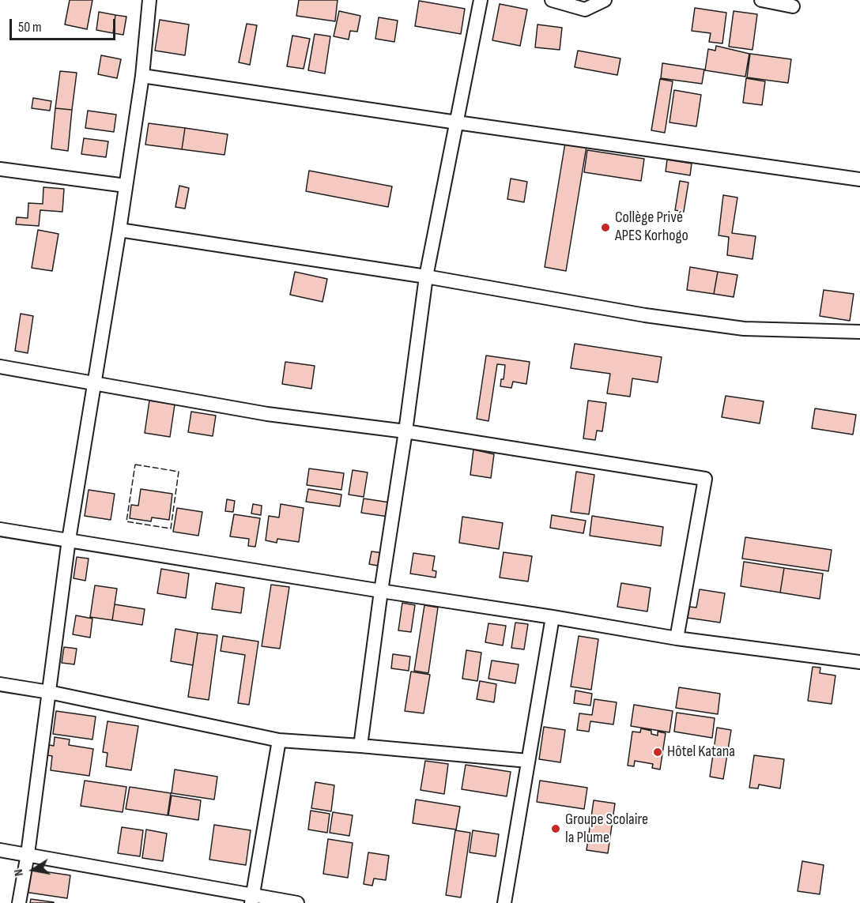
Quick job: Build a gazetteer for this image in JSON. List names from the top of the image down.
{
  "places": ["Collège Privé APES Korhogo", "Hôtel Katana", "Groupe Scolaire la Plume"],
  "scale_bar": "50 m",
  "north": "left"
}
